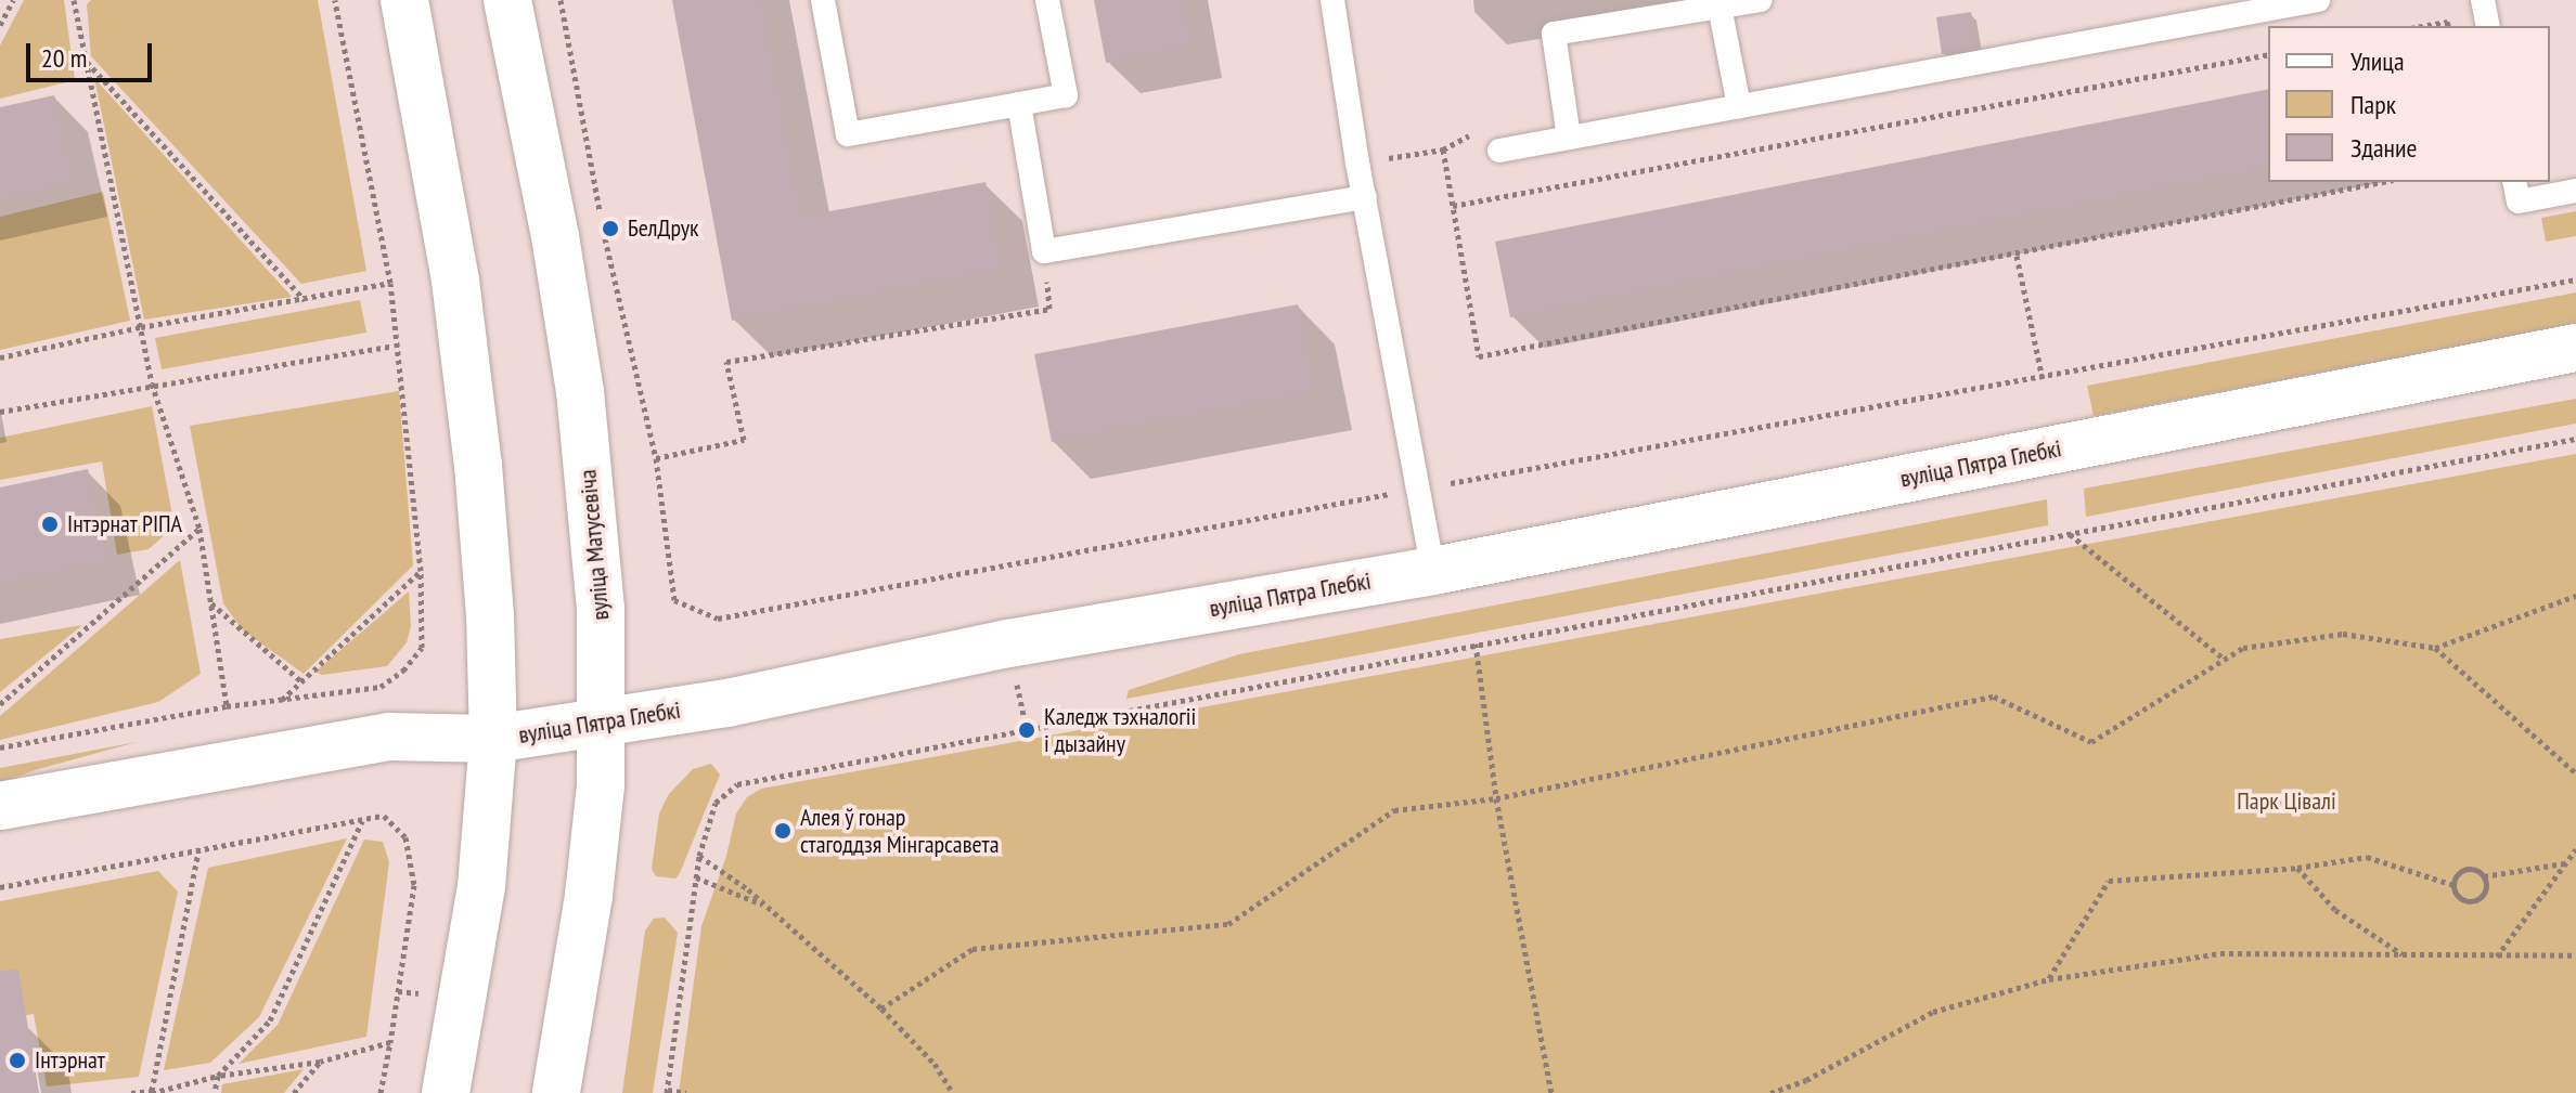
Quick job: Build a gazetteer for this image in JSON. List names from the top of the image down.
{
  "streets": {
    "main road": ["вуліца Пятра Глебкі", "вуліца Матусевіча"]
  },
  "crossings": [
    ["вуліца Пятра Глебкі", "вуліца Матусевіча"]
  ],
  "parks": ["Парк Цівалі"],
  "places": [
    "БелДрук",
    "Інтэрнат РІПА",
    "Каледж тэхналогіі і дызайну",
    "Алея ў гонар стагоддзя Мінгарсавета",
    "Інтэрнат"
  ],
  "legend": ["Улица", "Парк", "Здание"],
  "scale_bar": "20 m"
}
